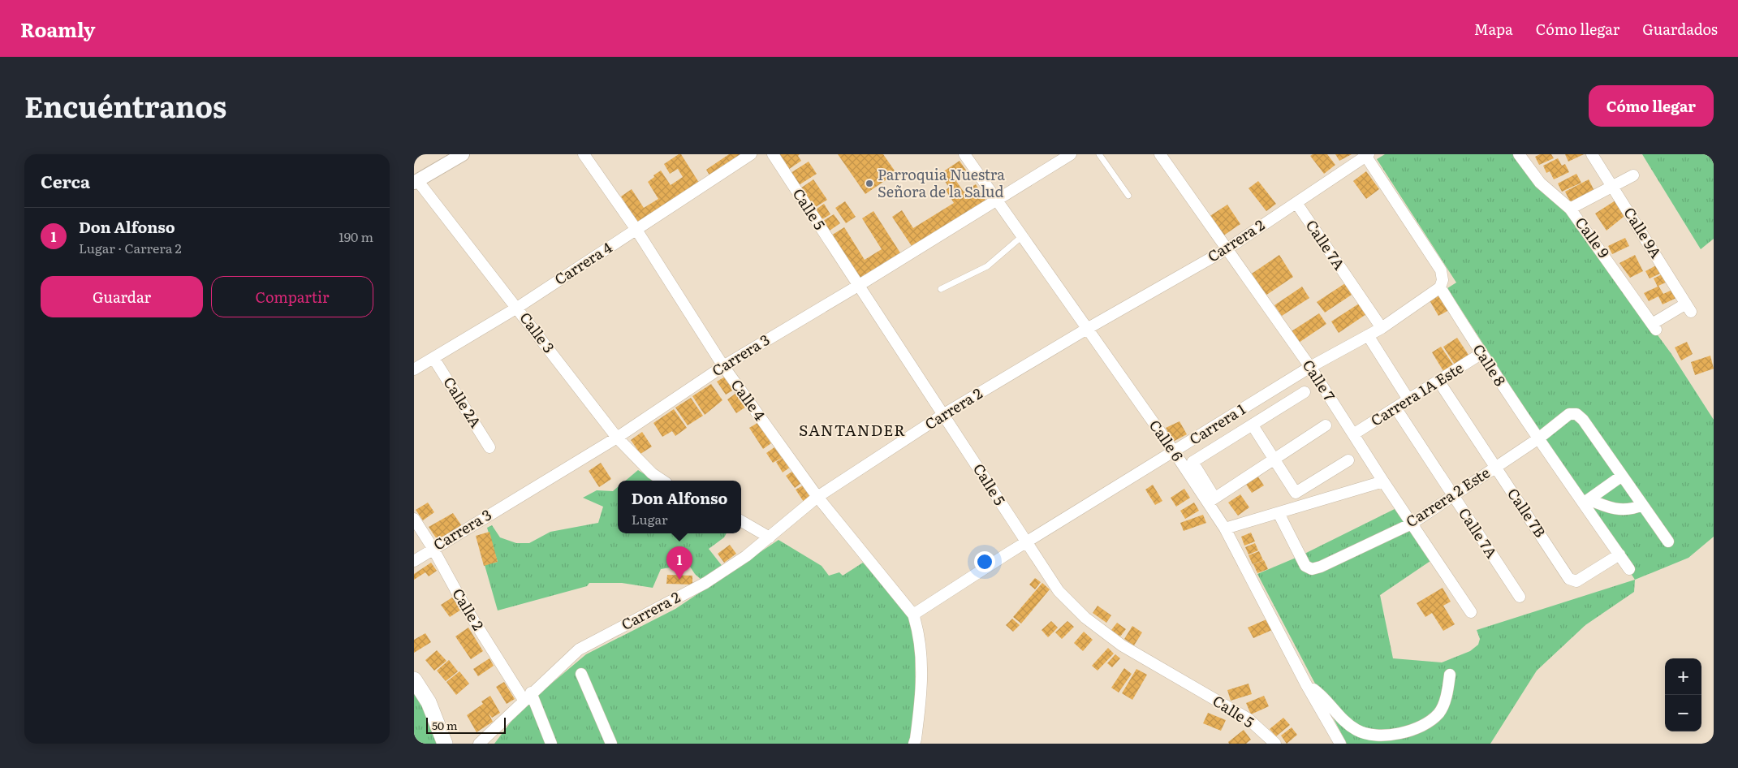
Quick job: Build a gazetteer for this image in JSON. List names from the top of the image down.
{
  "streets": {
    "street": [
      "Calle 5",
      "Calle 9A",
      "Calle 9",
      "Carrera 2",
      "Calle 7A",
      "Carrera 4",
      "Calle 3",
      "Carrera 3",
      "Calle 8",
      "Calle 7",
      "Carrera 1A Este",
      "Calle 4",
      "Calle 2A",
      "Carrera 1",
      "Calle 6",
      "Carrera 2 Este",
      "Calle 7B",
      "Calle 2"
    ]
  },
  "crossings": [
    ["Calle 5", "Carrera 2"],
    ["Calle 5", "Carrera 3"],
    ["Calle 5", "Carrera 1"],
    ["Calle 9A", "Calle 9"],
    ["Carrera 2", "Calle 7A"],
    ["Carrera 2", "Calle 8"],
    ["Carrera 2", "Calle 7"],
    ["Carrera 2", "Calle 4"],
    ["Carrera 2", "Calle 6"],
    ["Carrera 2", "Calle 2"],
    ["Calle 7A", "Carrera 1A Este"],
    ["Calle 7A", "Carrera 1"],
    ["Calle 7A", "Carrera 2 Este"],
    ["Carrera 4", "Calle 3"],
    ["Carrera 4", "Calle 4"],
    ["Carrera 4", "Calle 2A"],
    ["Calle 3", "Carrera 3"],
    ["Carrera 3", "Calle 4"],
    ["Carrera 3", "Calle 6"],
    ["Carrera 3", "Calle 2"],
    ["Calle 8", "Carrera 1A Este"],
    ["Calle 8", "Carrera 1"],
    ["Calle 8", "Carrera 2 Este"],
    ["Calle 8", "Calle 7B"],
    ["Calle 7", "Carrera 1A Este"],
    ["Calle 7", "Carrera 1"],
    ["Calle 7", "Carrera 2 Este"],
    ["Carrera 1A Este", "Calle 7B"],
    ["Calle 4", "Carrera 1"],
    ["Carrera 1", "Calle 6"],
    ["Carrera 2 Este", "Calle 7B"]
  ],
  "districts": ["SANTANDER"],
  "places": ["Parroquia Nuestra Señora de la Salud"],
  "scale_bar": "50 m",
  "page": {
    "header": "Roamly",
    "nav": ["Mapa", "Cómo llegar", "Guardados"],
    "title": "Encuéntranos",
    "buttons": [
      "Cómo llegar",
      ["Guardar", "Compartir"]
    ],
    "heading": "Cerca",
    "list": [
      {
        "mark": "1",
        "name": "Don Alfonso",
        "note": "Lugar · Carrera 2",
        "value": "190 m"
      }
    ],
    "popup": ["Don Alfonso", "Lugar"],
    "pins": "1",
    "map_buttons": ["+", "−"],
    "scale": "50 m"
  }
}
